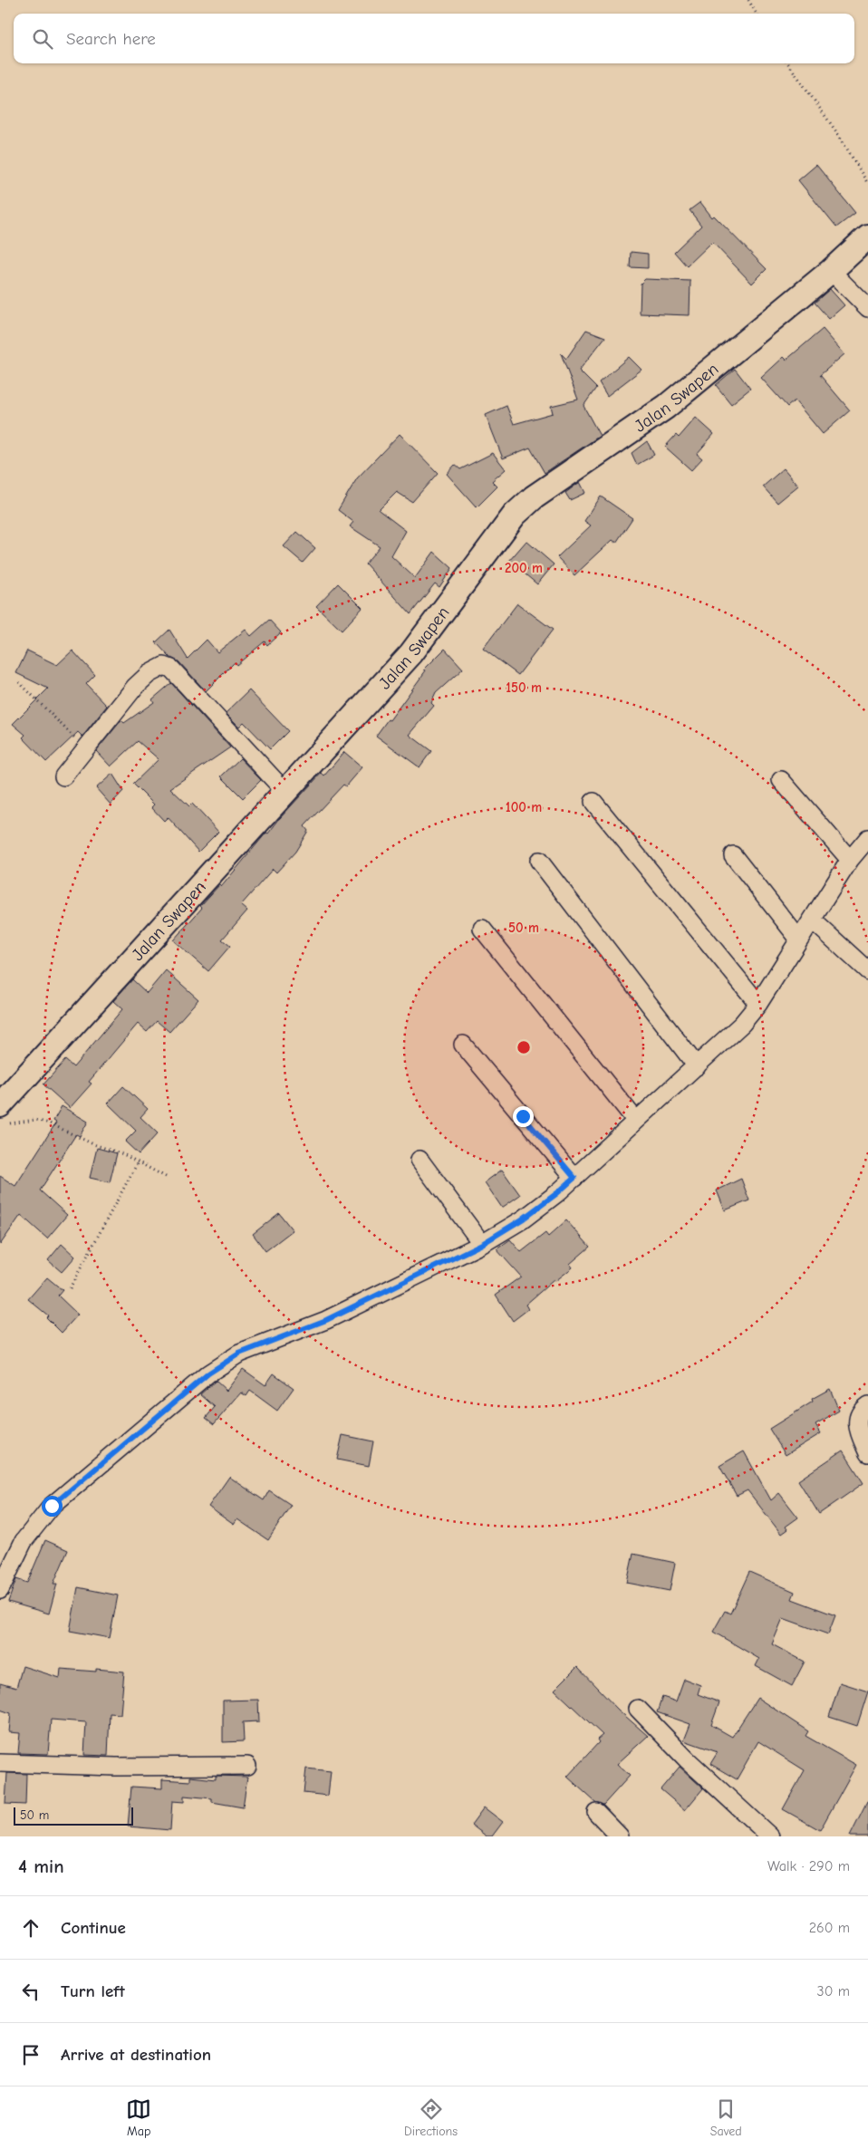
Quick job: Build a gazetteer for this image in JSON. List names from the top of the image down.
{
  "streets": {
    "main road": ["Jalan Swapen"]
  },
  "scale_bar": "50 m",
  "page": {
    "search": "Search here",
    "scale": "50 m",
    "heading": ["4 min", "Walk · 290 m"],
    "list": [
      ["Continue", "260 m"],
      ["Turn left", "30 m"],
      "Arrive at destination"
    ],
    "nav": ["Map", "Directions", "Saved"]
  },
  "rings": [
    "200 m",
    "150 m",
    "100 m",
    "50 m"
  ]
}
